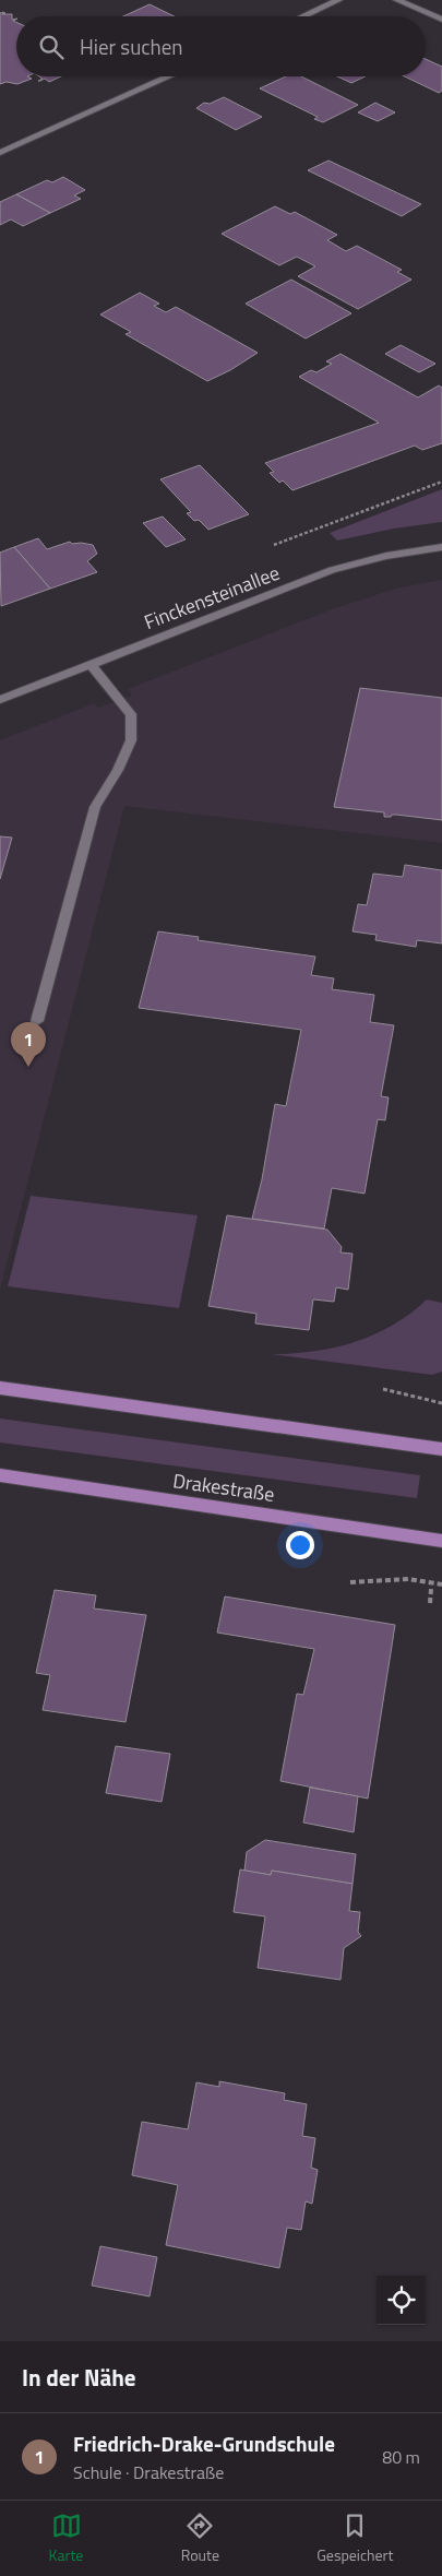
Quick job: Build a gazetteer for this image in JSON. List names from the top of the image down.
{
  "streets": {
    "main road": ["Drakestraße"],
    "street": ["Finckensteinallee"]
  },
  "page": {
    "search": "Hier suchen",
    "pins": "1",
    "heading": "In der Nähe",
    "list": [
      {
        "mark": "1",
        "name": "Friedrich-Drake-Grundschule",
        "note": "Schule · Drakestraße",
        "value": "80 m"
      }
    ],
    "nav": ["Karte", "Route", "Gespeichert"]
  }
}
